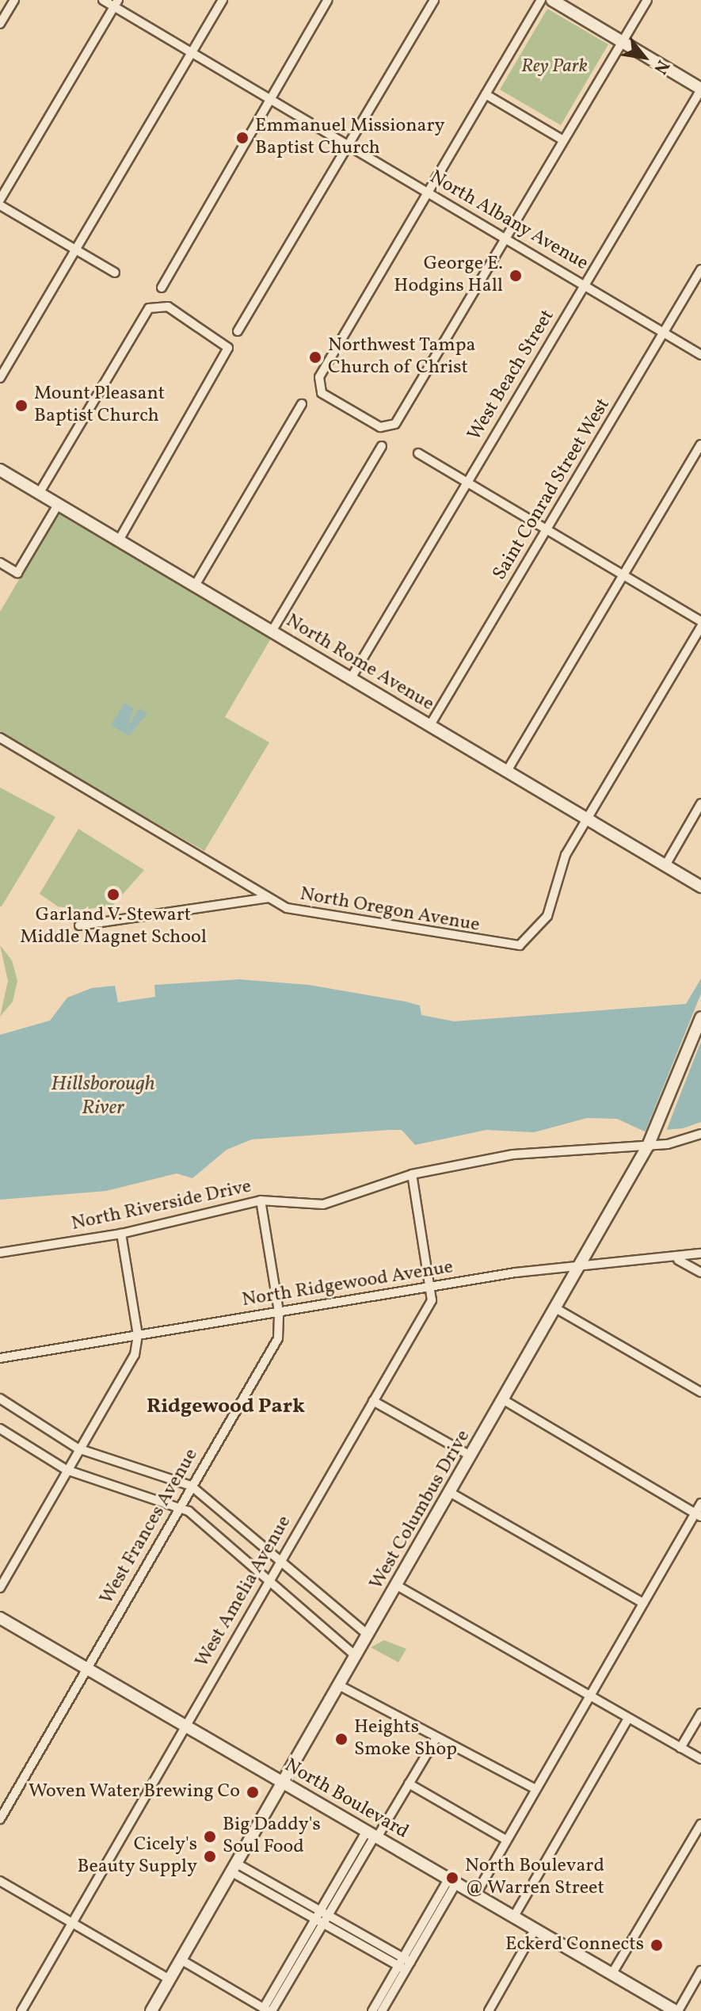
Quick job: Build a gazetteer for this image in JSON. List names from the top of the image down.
{
  "streets": {
    "street": [
      "North Albany Avenue",
      "West Beach Street",
      "Saint Conrad Street West",
      "North Rome Avenue",
      "North Oregon Avenue",
      "North Riverside Drive",
      "North Ridgewood Avenue",
      "West Columbus Drive",
      "West Frances Avenue",
      "West Amelia Avenue",
      "North Boulevard"
    ]
  },
  "crossings": [
    ["North Albany Avenue", "West Beach Street"],
    ["North Albany Avenue", "Saint Conrad Street West"],
    ["West Beach Street", "North Rome Avenue"],
    ["Saint Conrad Street West", "North Rome Avenue"],
    ["North Rome Avenue", "North Oregon Avenue"],
    ["North Riverside Drive", "West Columbus Drive"],
    ["North Riverside Drive", "West Frances Avenue"],
    ["North Ridgewood Avenue", "West Columbus Drive"],
    ["North Ridgewood Avenue", "West Frances Avenue"],
    ["North Ridgewood Avenue", "West Amelia Avenue"],
    ["West Columbus Drive", "North Boulevard"],
    ["West Frances Avenue", "North Boulevard"],
    ["West Amelia Avenue", "North Boulevard"]
  ],
  "districts": ["Ridgewood Park"],
  "water": ["Hillsborough River"],
  "parks": ["Rey Park"],
  "places": [
    "Emmanuel Missionary Baptist Church",
    "George E. Hodgins Hall",
    "Northwest Tampa Church of Christ",
    "Mount Pleasant Baptist Church",
    "Garland V. Stewart Middle Magnet School",
    "Heights Smoke Shop",
    "Woven Water Brewing Co",
    "Big Daddy's Soul Food",
    "Cicely's Beauty Supply",
    "North Boulevard @ Warren Street",
    "Eckerd Connects"
  ],
  "north": "bottom right"
}
